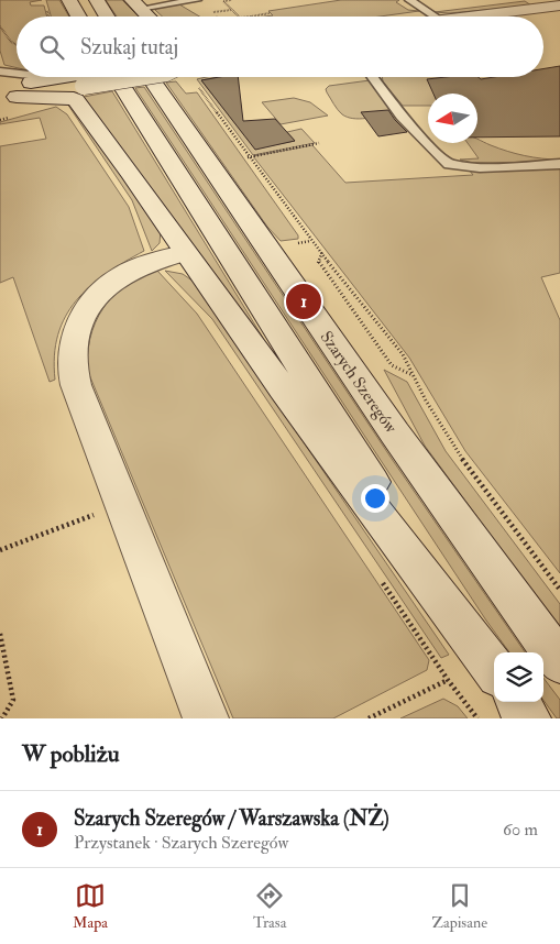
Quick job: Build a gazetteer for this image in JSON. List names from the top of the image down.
{
  "streets": {
    "main road": ["Szarych Szeregów"]
  },
  "north": "left",
  "page": {
    "search": "Szukaj tutaj",
    "pins": "1",
    "heading": "W pobliżu",
    "list": [
      {
        "mark": "1",
        "name": "Szarych Szeregów / Warszawska (NŻ)",
        "note": "Przystanek · Szarych Szeregów",
        "value": "60 m"
      }
    ],
    "nav": ["Mapa", "Trasa", "Zapisane"]
  }
}
